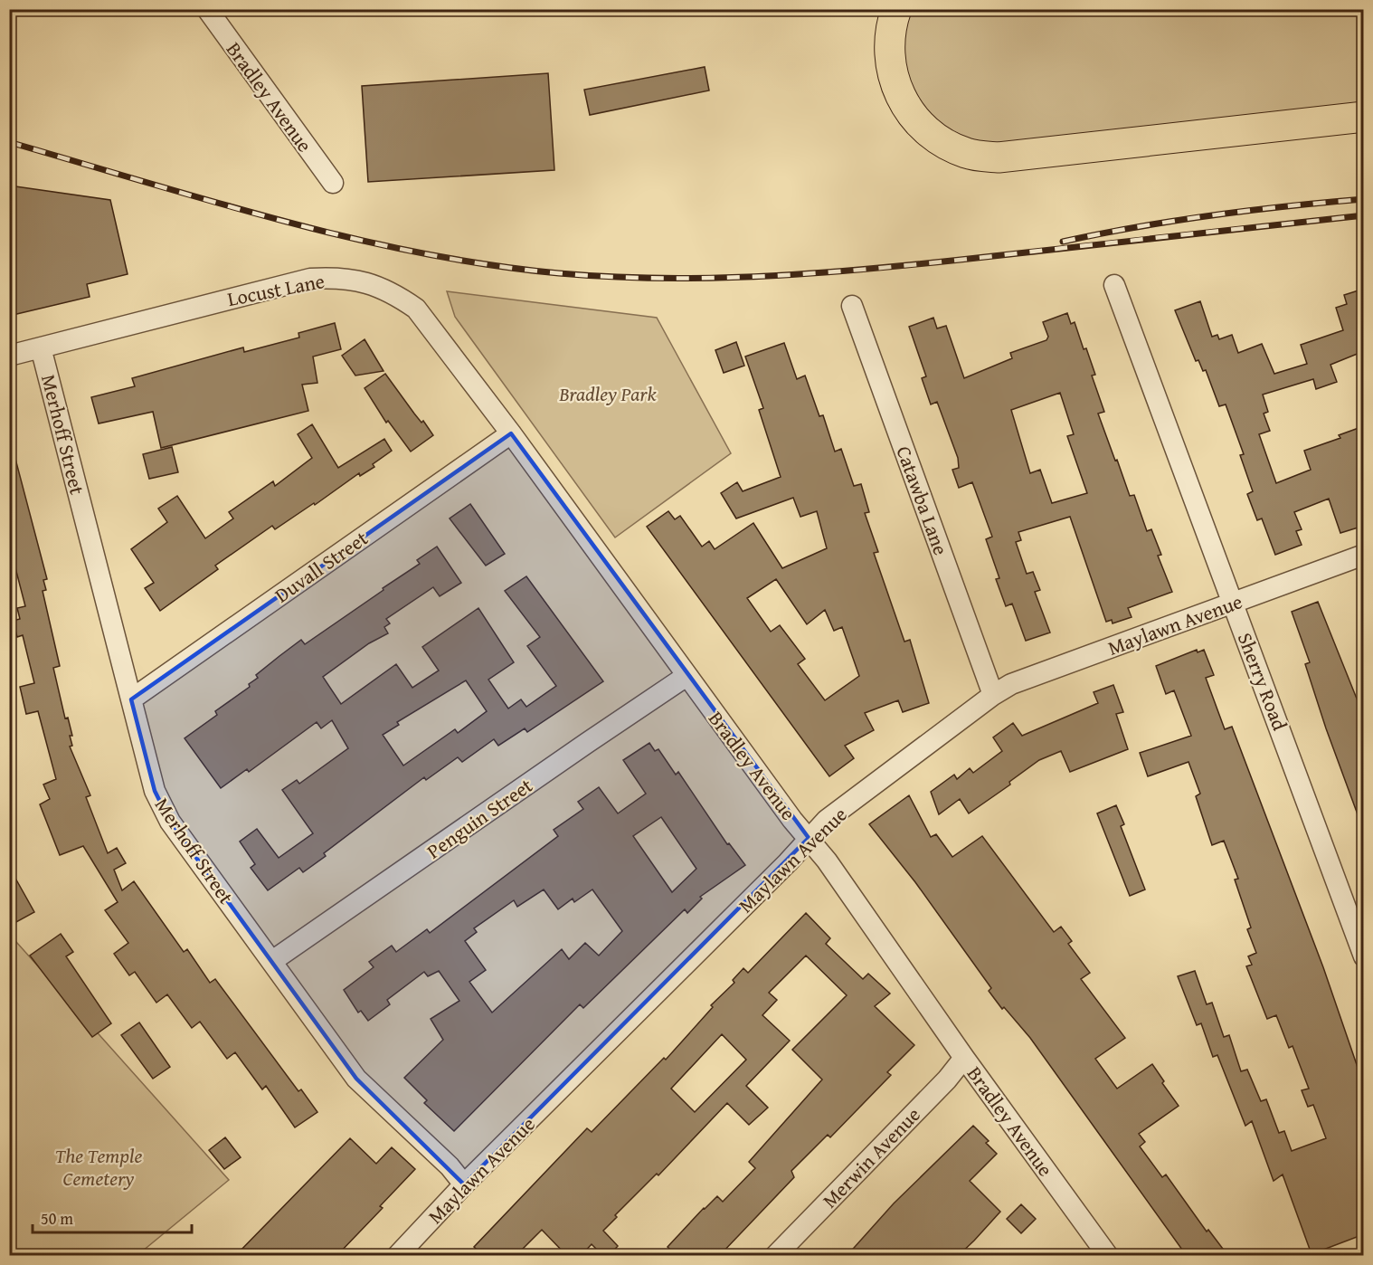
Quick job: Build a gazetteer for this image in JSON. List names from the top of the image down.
{
  "streets": {
    "street": [
      "Bradley Avenue",
      "Locust Lane",
      "Merhoff Street",
      "Catawba Lane",
      "Duvall Street",
      "Maylawn Avenue",
      "Sherry Road",
      "Penguin Street",
      "Merwin Avenue"
    ]
  },
  "crossings": [
    ["Bradley Avenue", "Locust Lane"],
    ["Bradley Avenue", "Duvall Street"],
    ["Bradley Avenue", "Maylawn Avenue"],
    ["Bradley Avenue", "Penguin Street"],
    ["Bradley Avenue", "Merwin Avenue"],
    ["Locust Lane", "Merhoff Street"],
    ["Locust Lane", "Duvall Street"],
    ["Merhoff Street", "Duvall Street"],
    ["Merhoff Street", "Maylawn Avenue"],
    ["Merhoff Street", "Penguin Street"],
    ["Catawba Lane", "Maylawn Avenue"],
    ["Maylawn Avenue", "Sherry Road"]
  ],
  "parks": ["Bradley Park", "The Temple Cemetery"],
  "scale_bar": "50 m"
}
